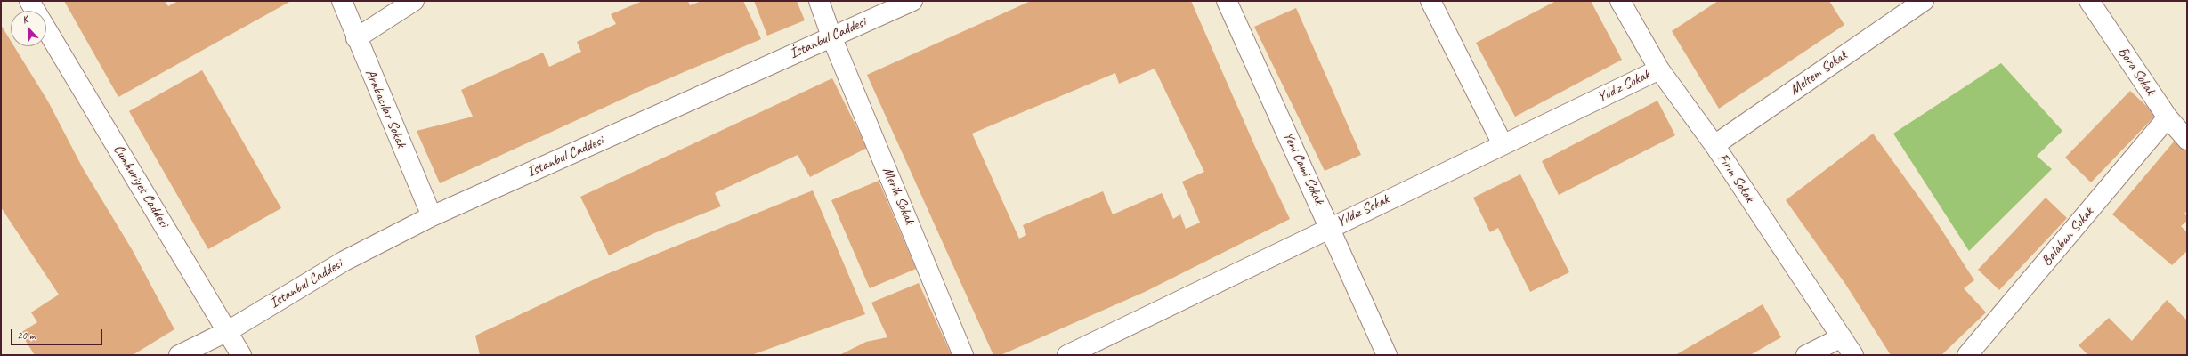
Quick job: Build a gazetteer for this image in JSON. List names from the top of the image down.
{
  "streets": {
    "street": [
      "İstanbul Caddesi",
      "Bora Sokak",
      "Meltem Sokak",
      "Yıldız Sokak",
      "Arabacılar Sokak",
      "Yeni Cami Sokak",
      "Fırın Sokak",
      "Cumhuriyet Caddesi",
      "Merih Sokak",
      "Balaban Sokak"
    ]
  },
  "crossings": [
    ["İstanbul Caddesi", "Arabacılar Sokak"],
    ["İstanbul Caddesi", "Cumhuriyet Caddesi"],
    ["İstanbul Caddesi", "Merih Sokak"],
    ["Bora Sokak", "Balaban Sokak"],
    ["Meltem Sokak", "Fırın Sokak"],
    ["Yıldız Sokak", "Yeni Cami Sokak"],
    ["Yıldız Sokak", "Fırın Sokak"]
  ],
  "scale_bar": "20 m",
  "north": "top"
}
